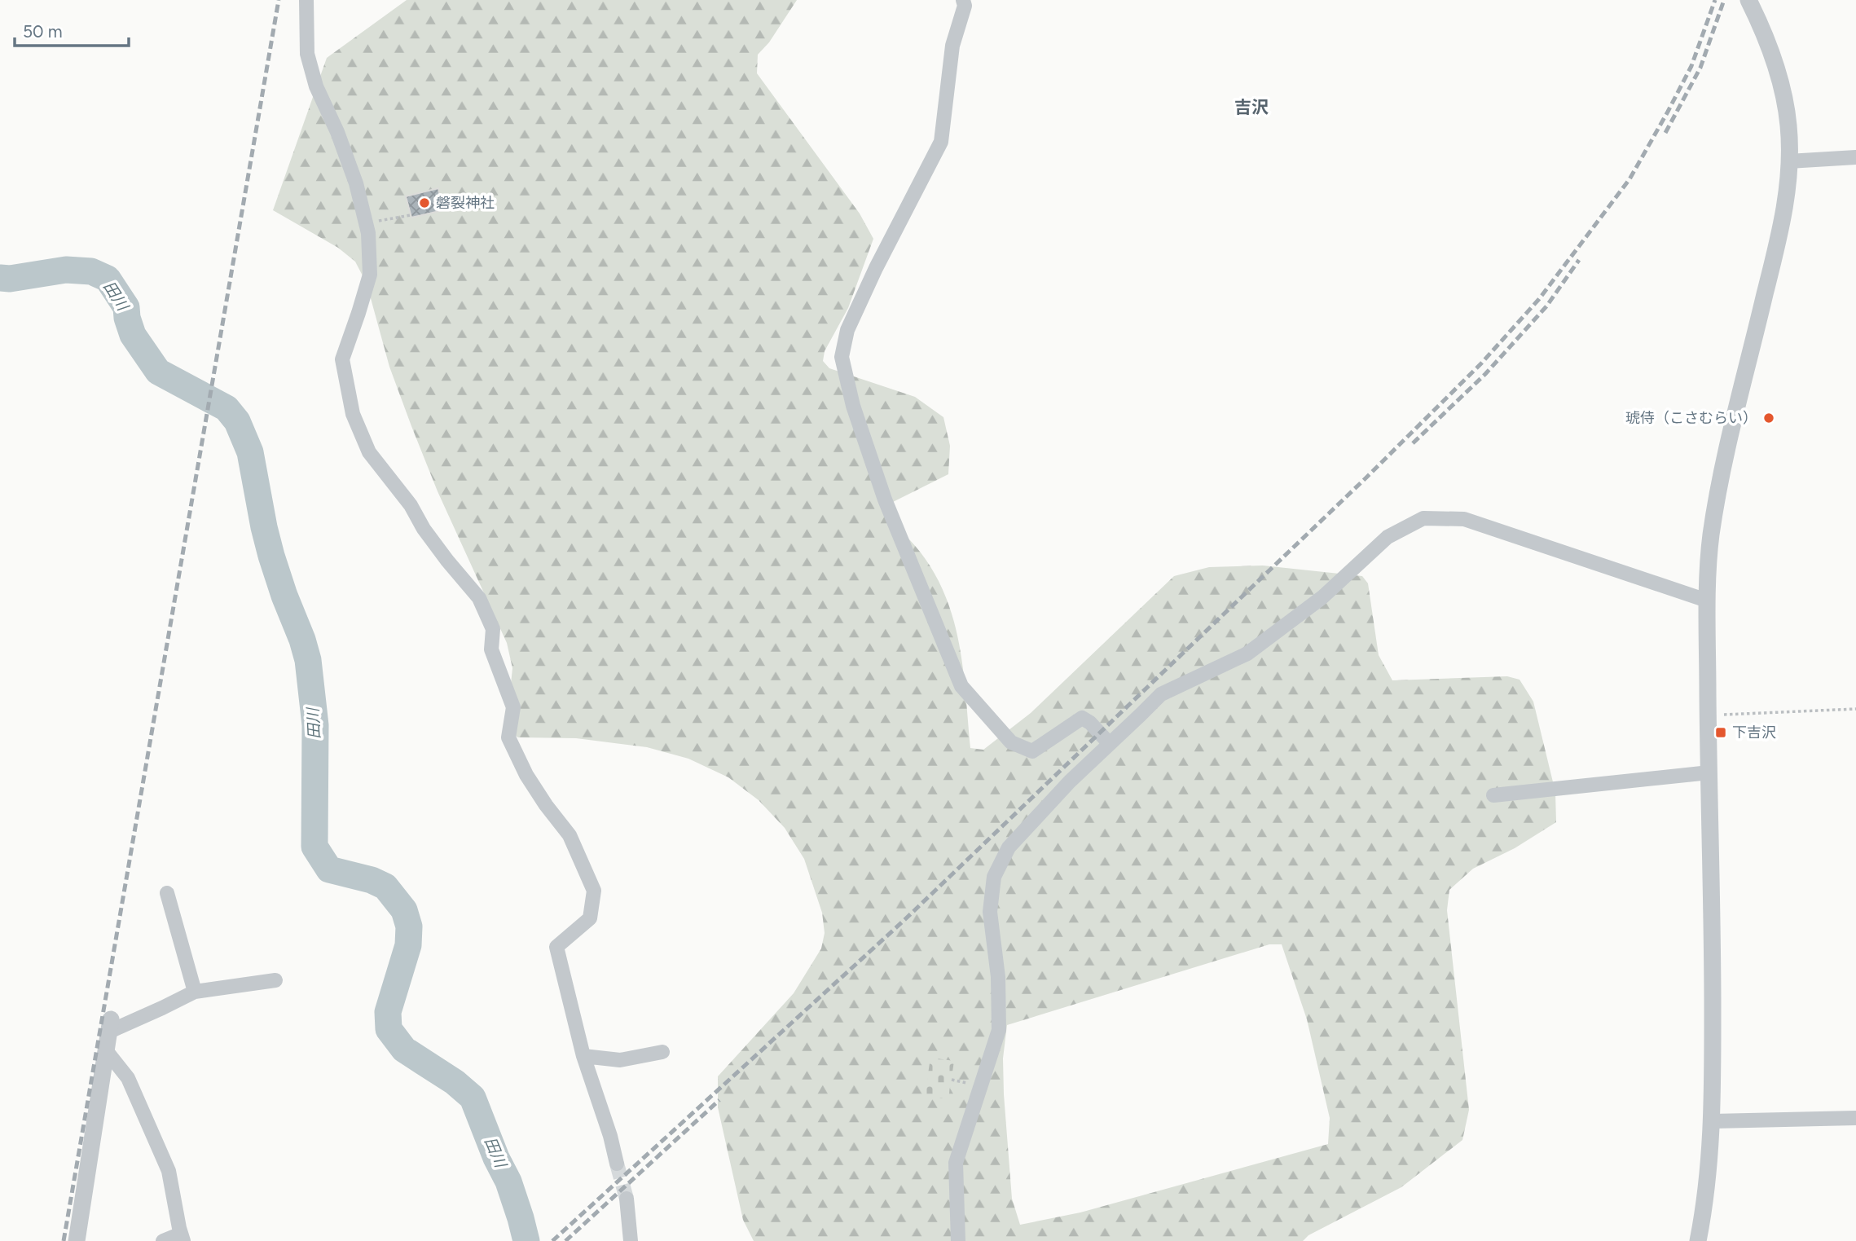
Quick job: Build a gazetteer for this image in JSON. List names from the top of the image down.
{
  "districts": ["吉沢"],
  "water": ["田川"],
  "places": {
    "other": ["磐裂神社", "琥侍（こさむらい）"],
    "transit": ["下吉沢"]
  },
  "scale_bar": "50 m"
}
